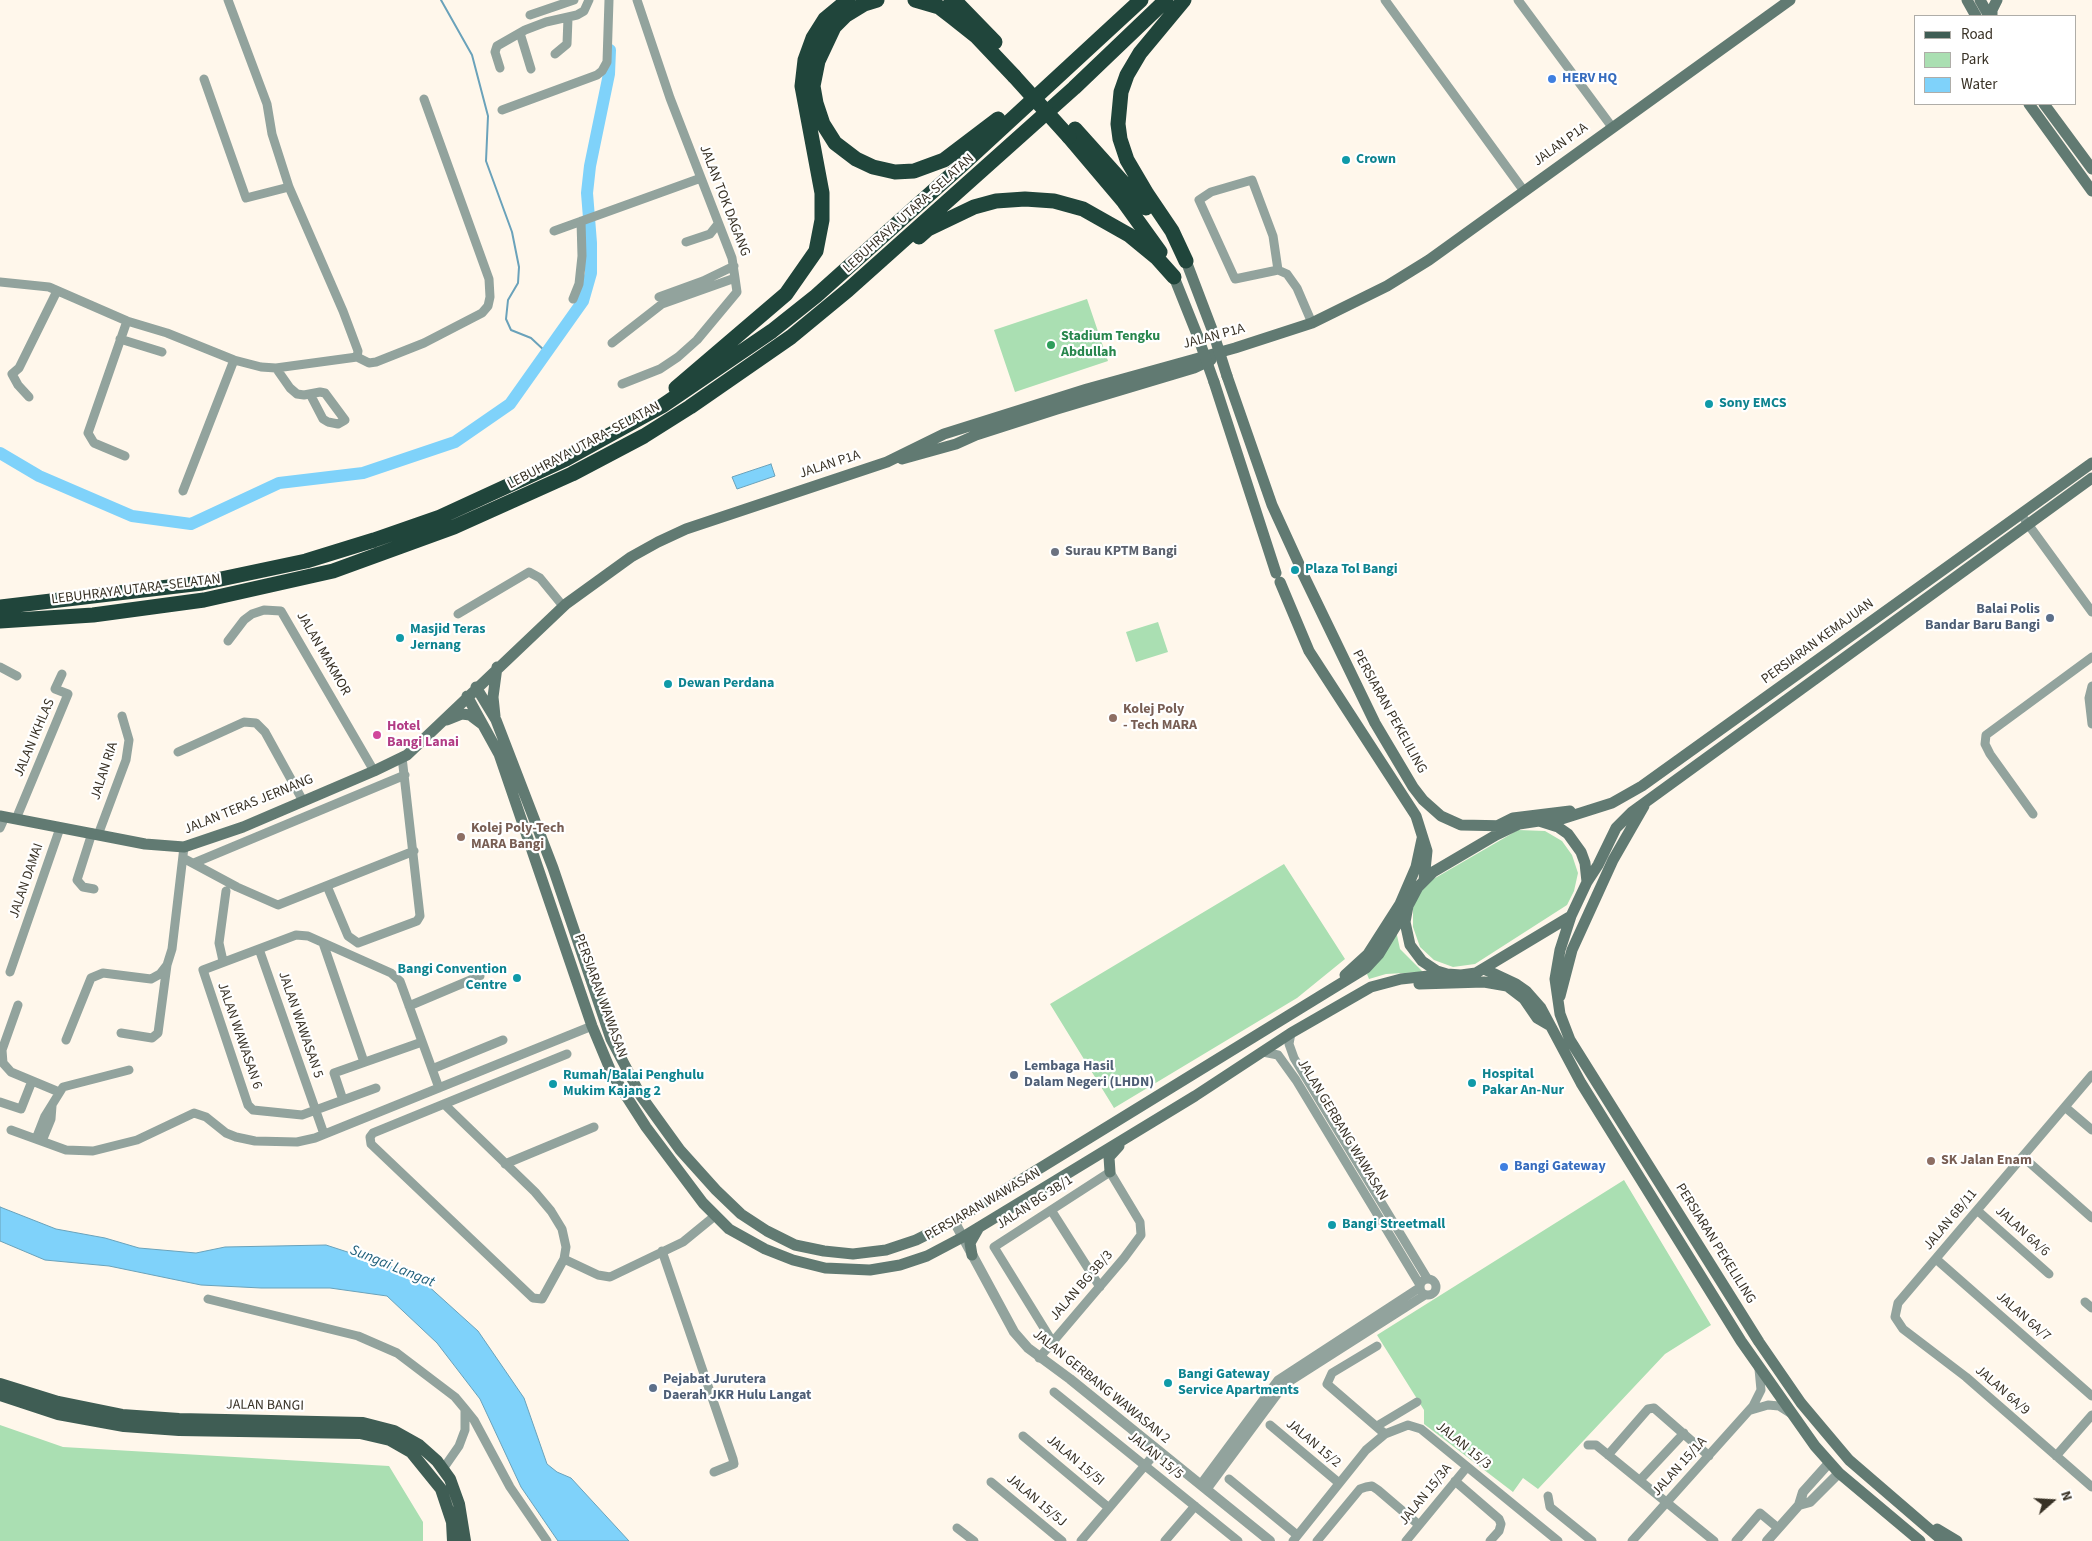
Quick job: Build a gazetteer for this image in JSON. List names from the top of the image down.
{
  "streets": {
    "highway": ["LEBUHRAYA UTARA–SELATAN"],
    "main road": [
      "JALAN P1A",
      "PERSIARAN KEMAJUAN",
      "PERSIARAN PEKELILING",
      "JALAN TERAS JERNANG",
      "PERSIARAN WAWASAN",
      "JALAN BANGI"
    ],
    "street": [
      "JALAN TOK DAGANG",
      "JALAN MAKMOR",
      "JALAN IKHLAS",
      "JALAN RIA",
      "JALAN DAMAI",
      "JALAN WAWASAN 5",
      "JALAN WAWASAN 6",
      "JALAN GERBANG WAWASAN",
      "JALAN BG 3B/1",
      "JALAN 6B/11",
      "JALAN 6A/6",
      "JALAN BG 3B/3",
      "JALAN 6A/7",
      "JALAN GERBANG WAWASAN 2",
      "JALAN 6A/9",
      "JALAN 15/2",
      "JALAN 15/3",
      "JALAN 15/5",
      "JALAN 15/5I",
      "JALAN 15/1A",
      "JALAN 15/3A",
      "JALAN 15/5J"
    ]
  },
  "crossings": [
    ["JALAN P1A", "JALAN TERAS JERNANG"],
    ["JALAN P1A", "PERSIARAN WAWASAN"],
    ["PERSIARAN KEMAJUAN", "PERSIARAN PEKELILING"],
    ["PERSIARAN KEMAJUAN", "PERSIARAN WAWASAN"],
    ["JALAN MAKMOR", "JALAN TERAS JERNANG"],
    ["PERSIARAN PEKELILING", "PERSIARAN WAWASAN"],
    ["PERSIARAN PEKELILING", "JALAN 15/1A"],
    ["JALAN IKHLAS", "JALAN TERAS JERNANG"],
    ["JALAN RIA", "JALAN TERAS JERNANG"],
    ["JALAN TERAS JERNANG", "JALAN DAMAI"],
    ["JALAN TERAS JERNANG", "PERSIARAN WAWASAN"],
    ["PERSIARAN WAWASAN", "JALAN GERBANG WAWASAN"],
    ["PERSIARAN WAWASAN", "JALAN GERBANG WAWASAN 2"],
    ["JALAN WAWASAN 5", "JALAN WAWASAN 6"],
    ["JALAN BG 3B/1", "JALAN BG 3B/3"],
    ["JALAN 6B/11", "JALAN 6A/6"],
    ["JALAN 6B/11", "JALAN 6A/7"],
    ["JALAN 6B/11", "JALAN 6A/9"],
    ["JALAN BG 3B/3", "JALAN GERBANG WAWASAN 2"],
    ["JALAN 15/2", "JALAN 15/3"],
    ["JALAN 15/3", "JALAN 15/3A"]
  ],
  "water": ["Sungai Langat"],
  "places": [
    "HERV HQ",
    "Crown",
    "Stadium Tengku Abdullah",
    "Sony EMCS",
    "Surau KPTM Bangi",
    "Plaza Tol Bangi",
    "Balai Polis Bandar Baru Bangi",
    "Masjid Teras Jernang",
    "Dewan Perdana",
    "Kolej Poly - Tech MARA",
    "Hotel Bangi Lanai",
    "Kolej Poly-Tech MARA Bangi",
    "Bangi Convention Centre",
    "Lembaga Hasil Dalam Negeri (LHDN)",
    "Hospital Pakar An-Nur",
    "Rumah/Balai Penghulu Mukim Kajang 2",
    "SK Jalan Enam",
    "Bangi Gateway",
    "Bangi Streetmall",
    "Bangi Gateway Service Apartments",
    "Pejabat Jurutera Daerah JKR Hulu Langat"
  ],
  "legend": ["Road", "Park", "Water"],
  "north": "right"
}
